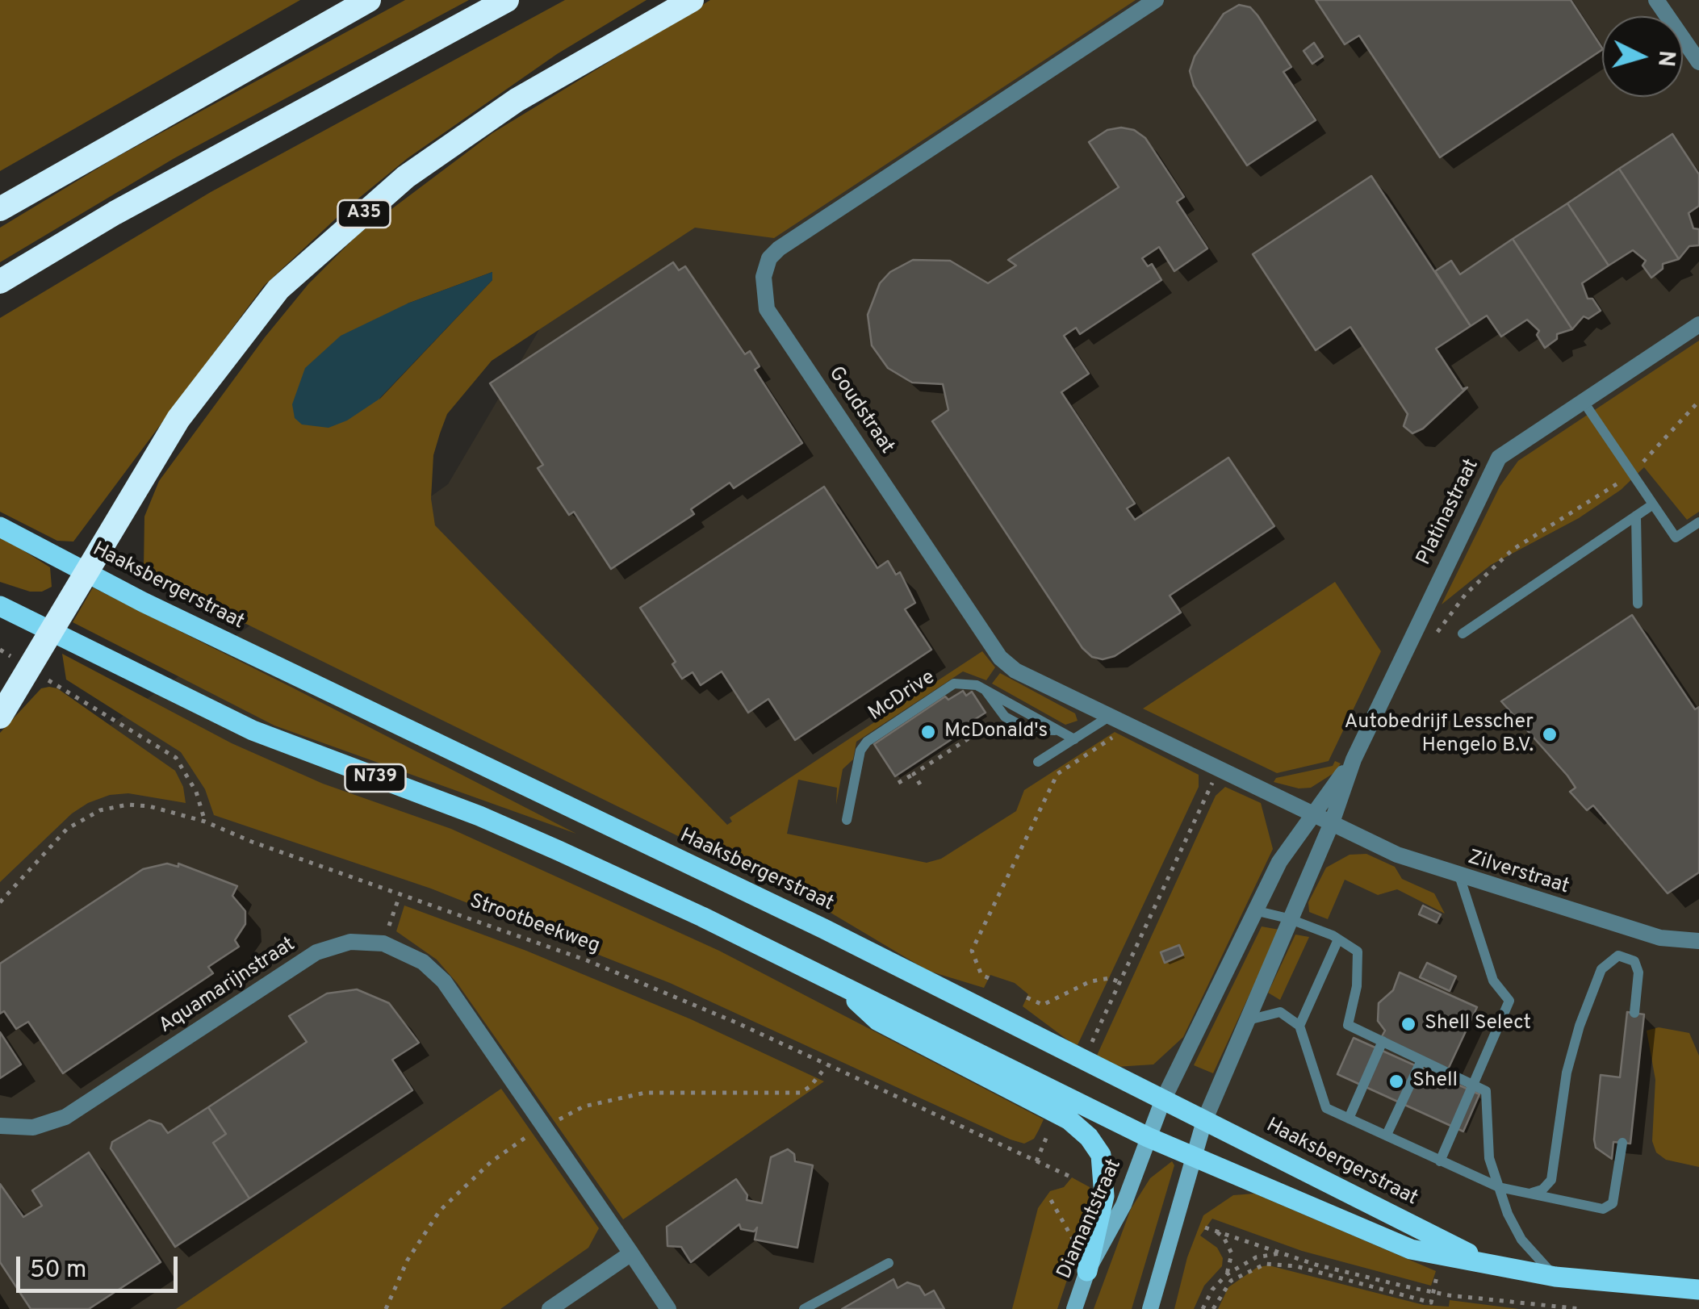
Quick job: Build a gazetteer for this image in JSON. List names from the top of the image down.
{
  "streets": {
    "highway": ["A35"],
    "main road": ["Haaksbergerstraat", "N739", "Diamantstraat"],
    "street": [
      "Goudstraat",
      "Platinastraat",
      "Zilverstraat",
      "Aquamarijnstraat"
    ],
    "lane": ["McDrive"],
    "path": ["Strootbeekweg"]
  },
  "crossings": [
    ["A35", "Haaksbergerstraat"],
    ["Goudstraat", "Platinastraat"],
    ["Goudstraat", "Zilverstraat"],
    ["Platinastraat", "Haaksbergerstraat"],
    ["Platinastraat", "Zilverstraat"],
    ["Platinastraat", "Diamantstraat"],
    ["Haaksbergerstraat", "Diamantstraat"]
  ],
  "places": [
    "McDonald's",
    "Autobedrijf Lesscher Hengelo B.V.",
    "Shell Select",
    "Shell"
  ],
  "scale_bar": "50 m",
  "north": "right"
}
